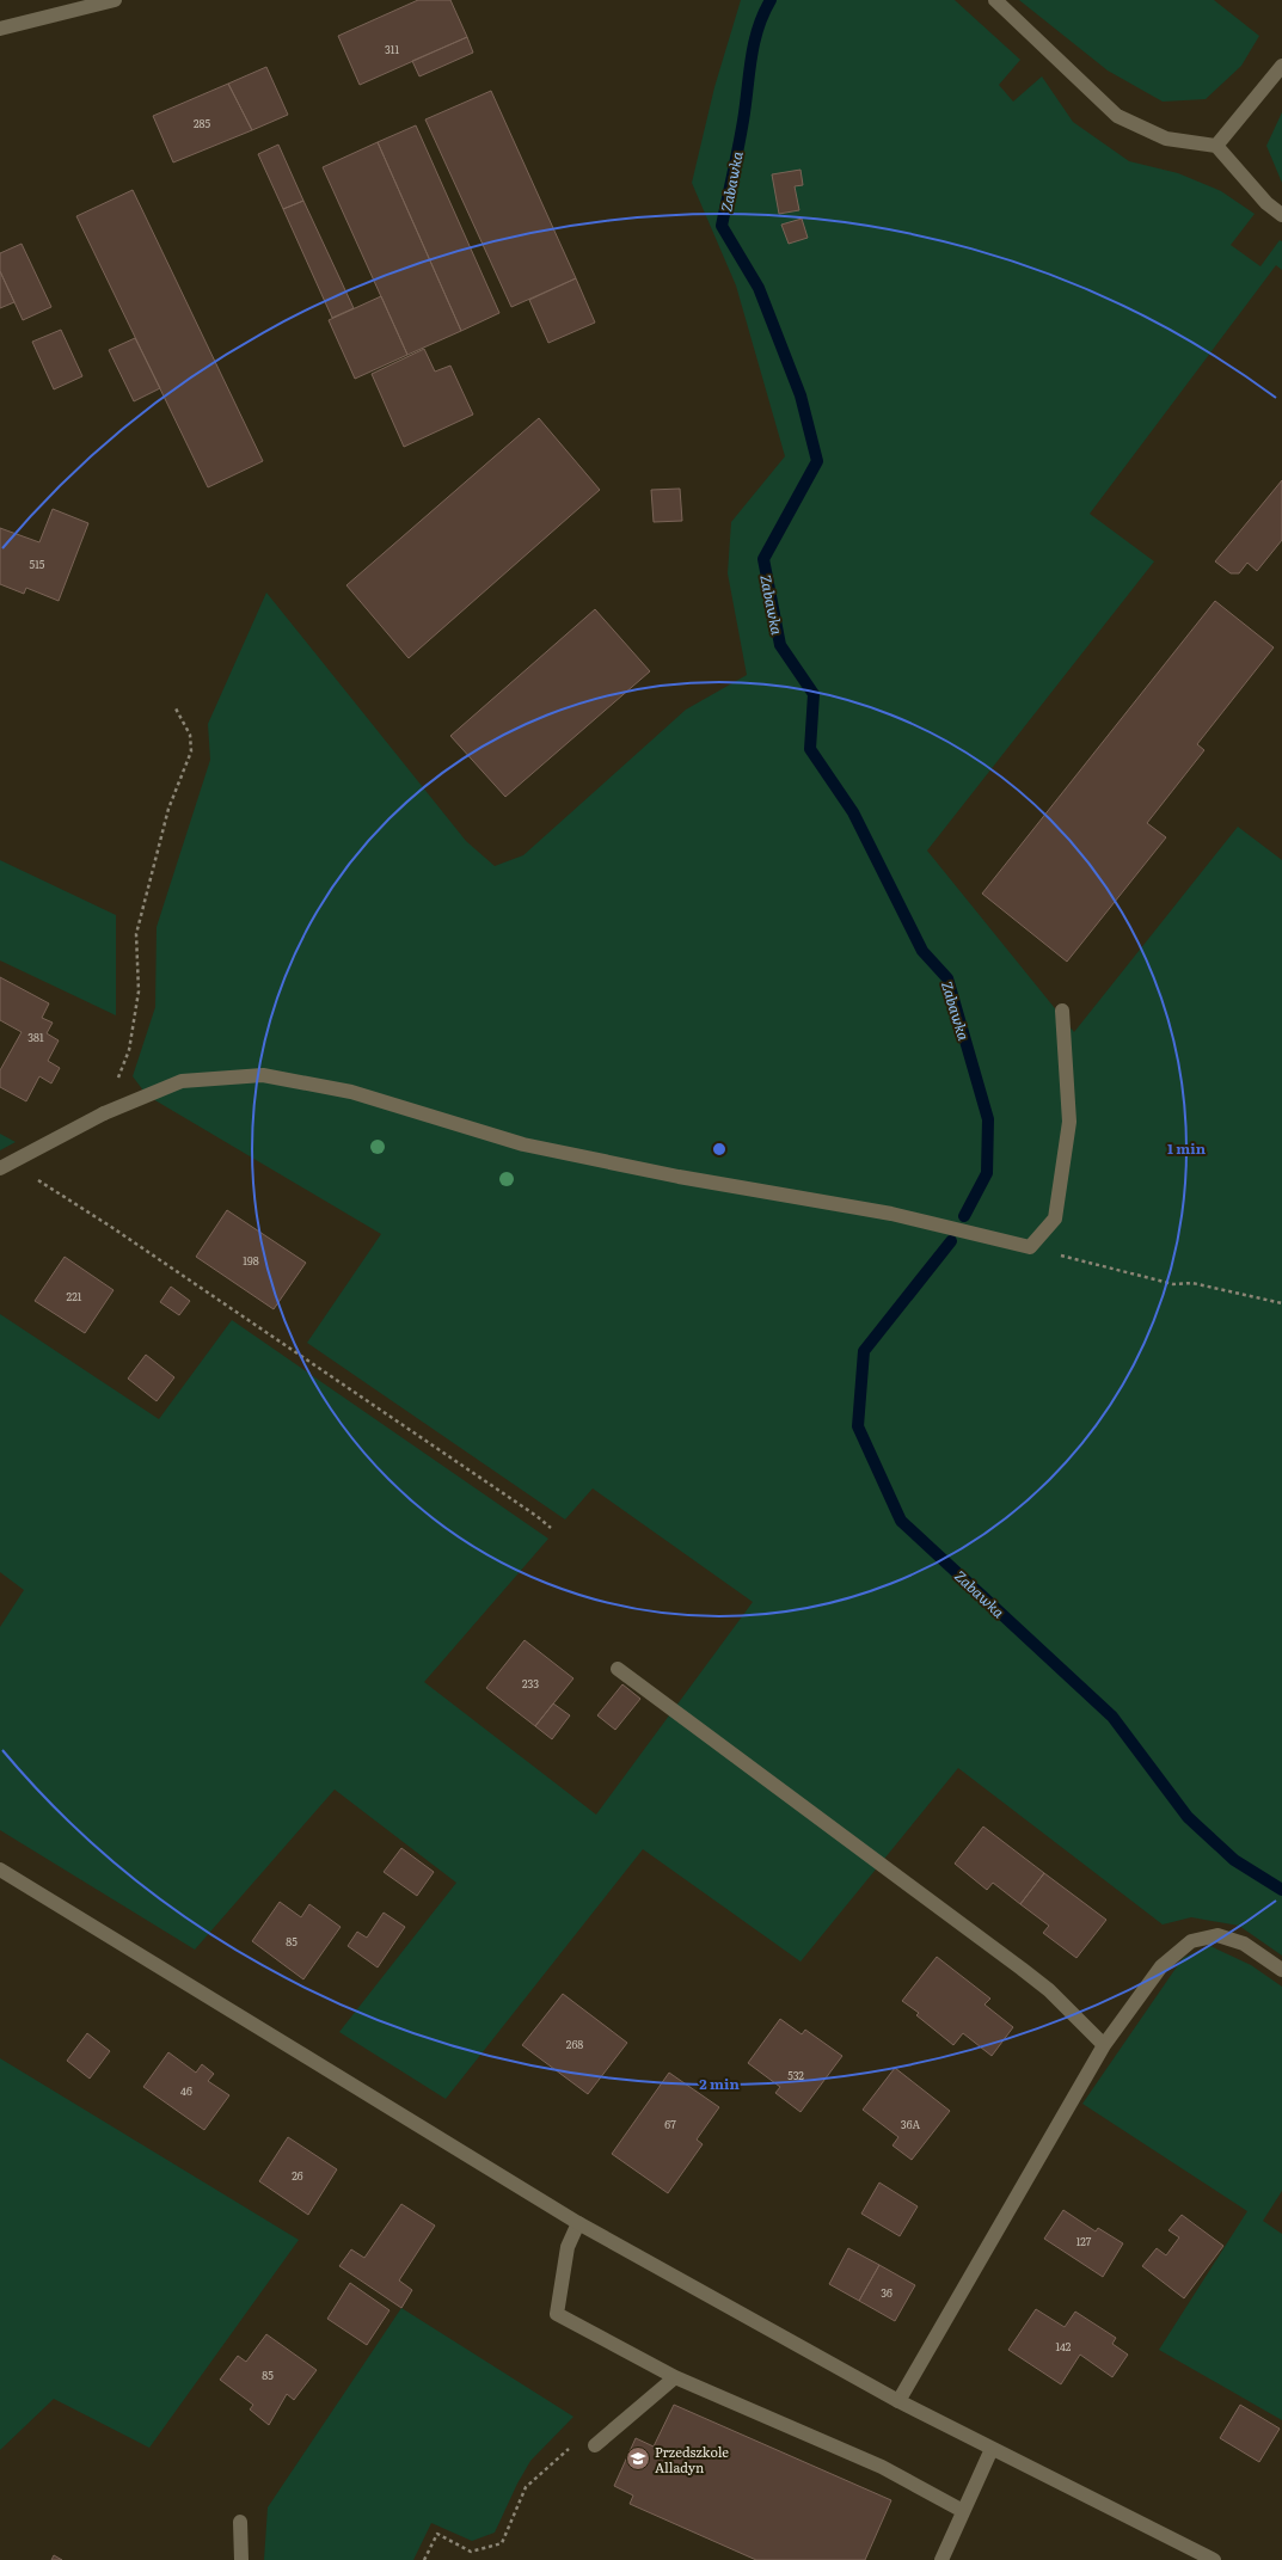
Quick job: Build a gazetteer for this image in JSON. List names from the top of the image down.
{
  "water": ["Zabawka"],
  "places": {
    "school or university": ["Przedszkole Alladyn"]
  },
  "house_numbers": [
    "311",
    "285",
    "515",
    "381",
    "198",
    "221",
    "233",
    "85",
    "268",
    "532",
    "46",
    "67",
    "36A",
    "26",
    "127",
    "36",
    "142",
    "85"
  ],
  "rings": ["1 min", "2 min"]
}
